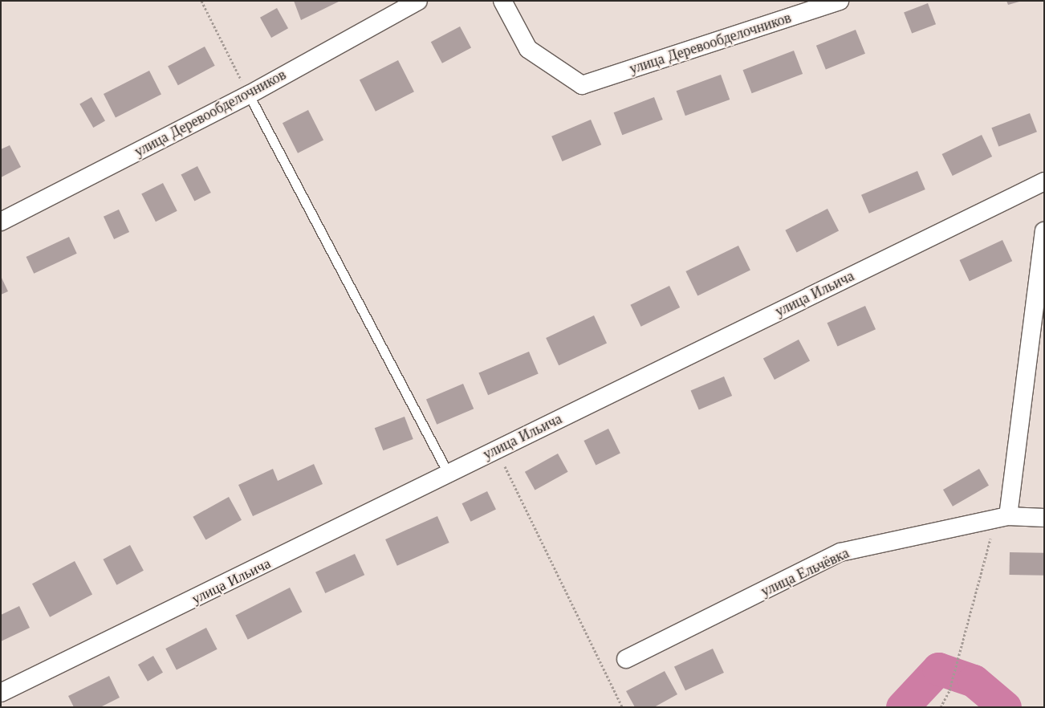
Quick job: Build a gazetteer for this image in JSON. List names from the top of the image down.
{
  "streets": {
    "street": ["улица Деревообделочников", "улица Ильича", "улица Ельчёвка"]
  }
}
